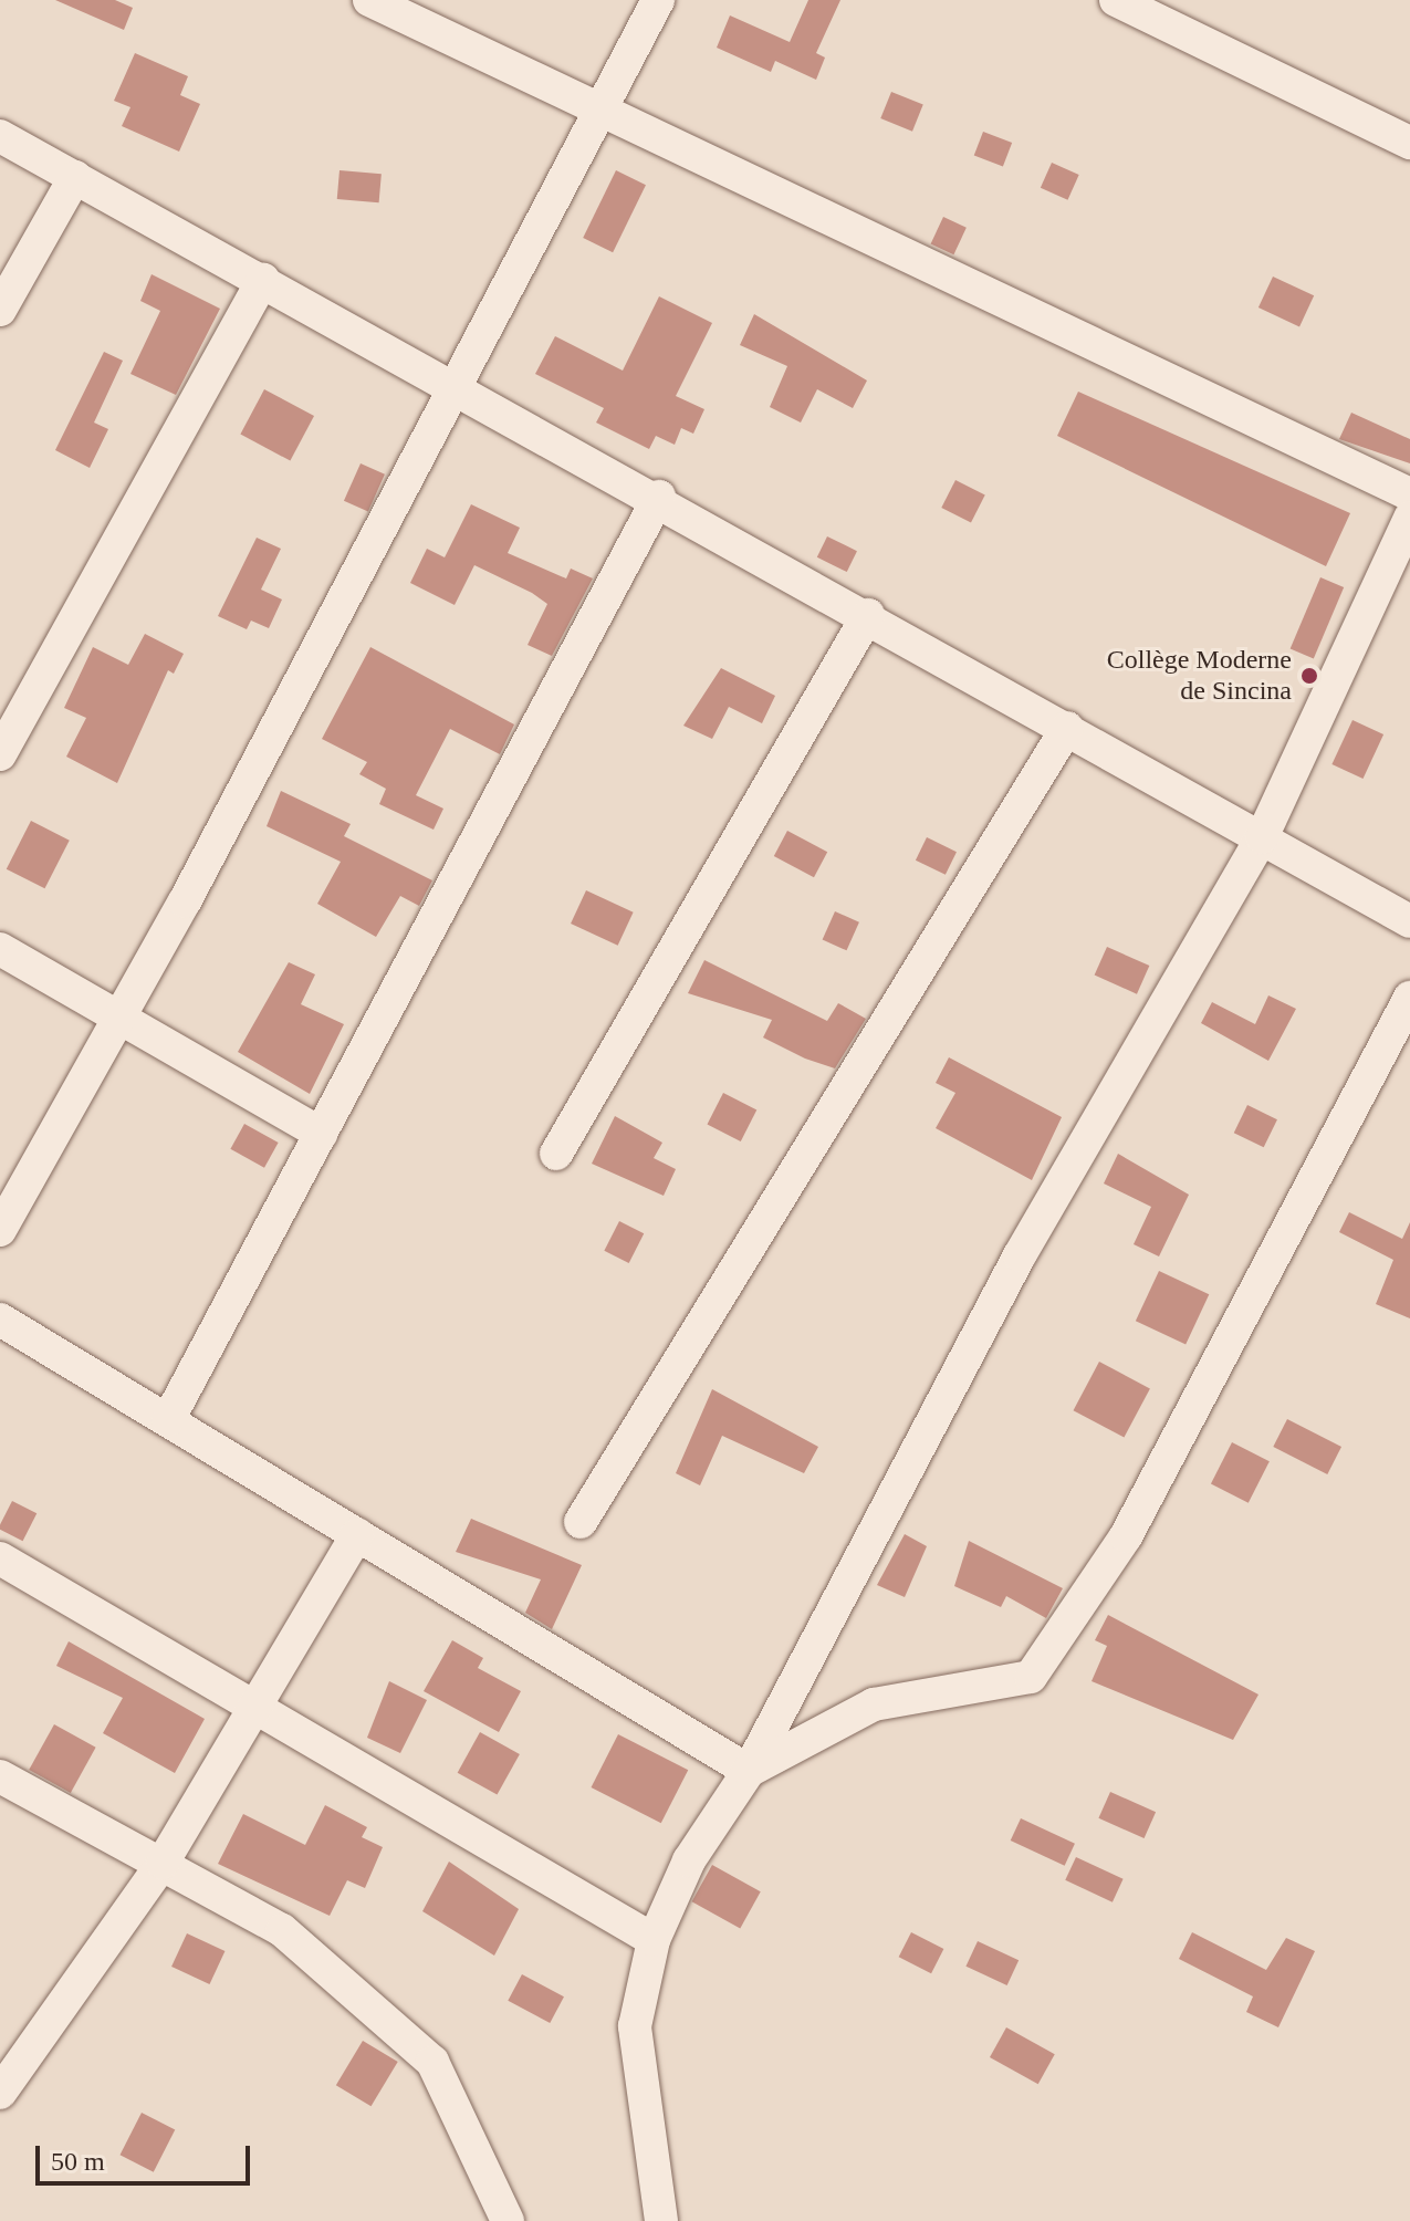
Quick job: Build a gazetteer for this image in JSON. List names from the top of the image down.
{
  "places": ["Collège Moderne de Sincina"],
  "scale_bar": "50 m"
}
